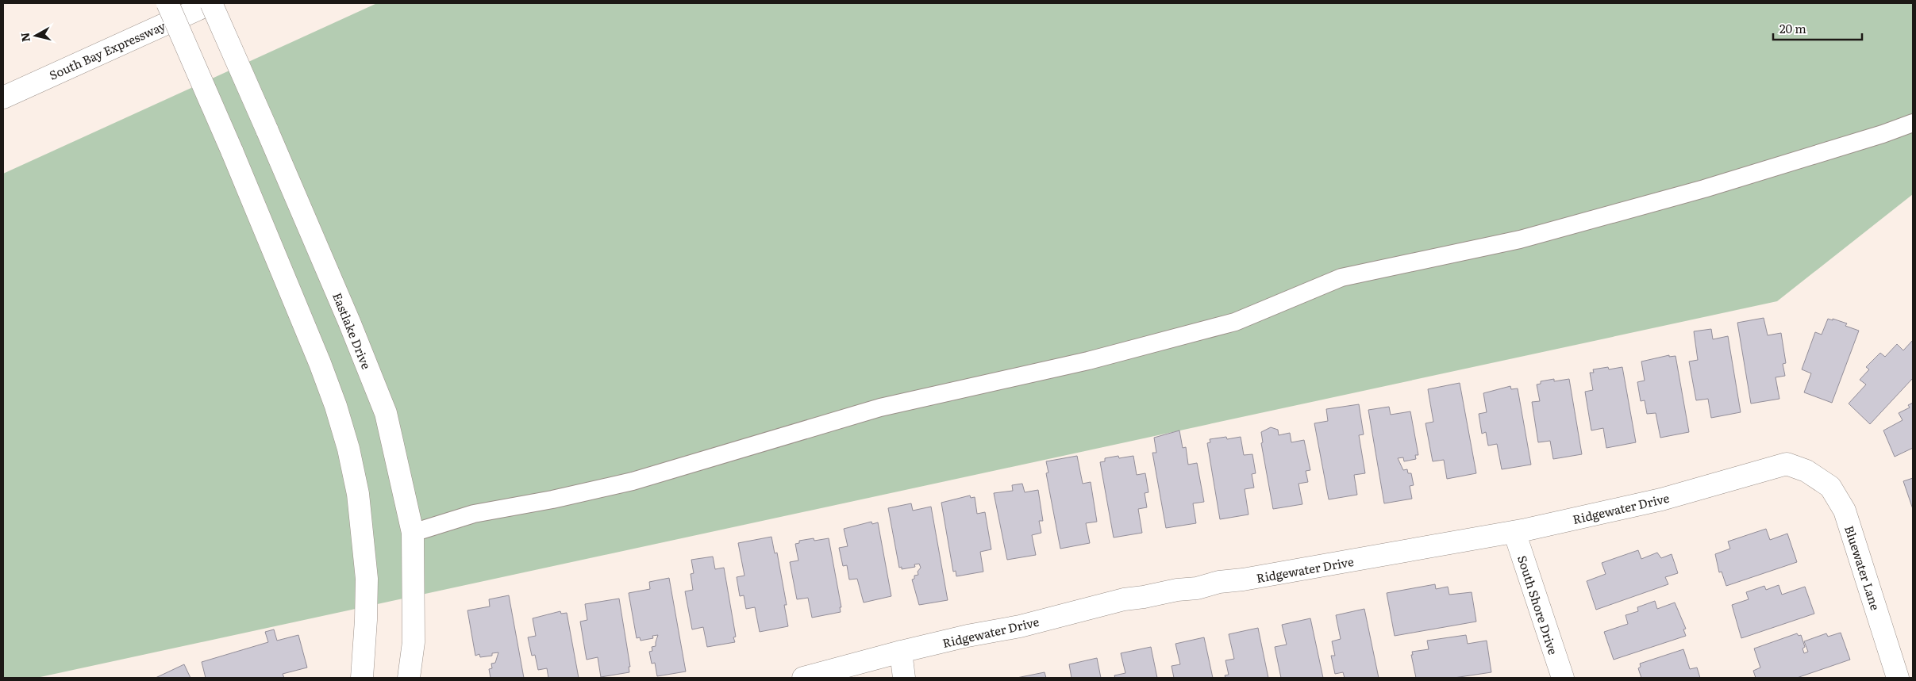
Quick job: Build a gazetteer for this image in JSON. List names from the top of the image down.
{
  "streets": {
    "main road": [
      "South Bay Expressway",
      "Eastlake Drive",
      "Ridgewater Drive",
      "Bluewater Lane",
      "South Shore Drive"
    ]
  },
  "crossings": [
    ["South Bay Expressway", "Eastlake Drive"],
    ["Ridgewater Drive", "Bluewater Lane"],
    ["Ridgewater Drive", "South Shore Drive"]
  ],
  "scale_bar": "20 m",
  "north": "left"
}
